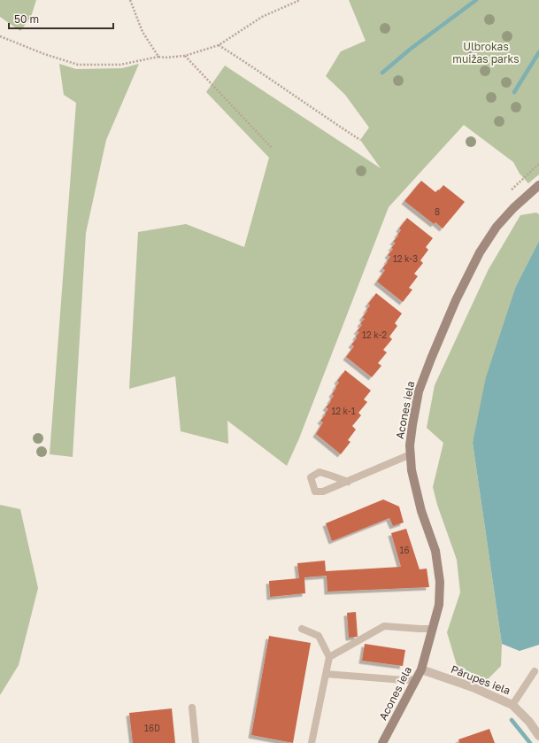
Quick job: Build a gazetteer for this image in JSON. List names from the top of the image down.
{
  "streets": {
    "street": ["Acones iela", "Pārupes iela"]
  },
  "crossings": [
    ["Acones iela", "Pārupes iela"]
  ],
  "parks": ["Ulbrokas muižas parks"],
  "house_numbers": [
    "8",
    "12 k-3",
    "12 k-2",
    "12 k-1",
    "16",
    "16D"
  ],
  "scale_bar": "50 m"
}
